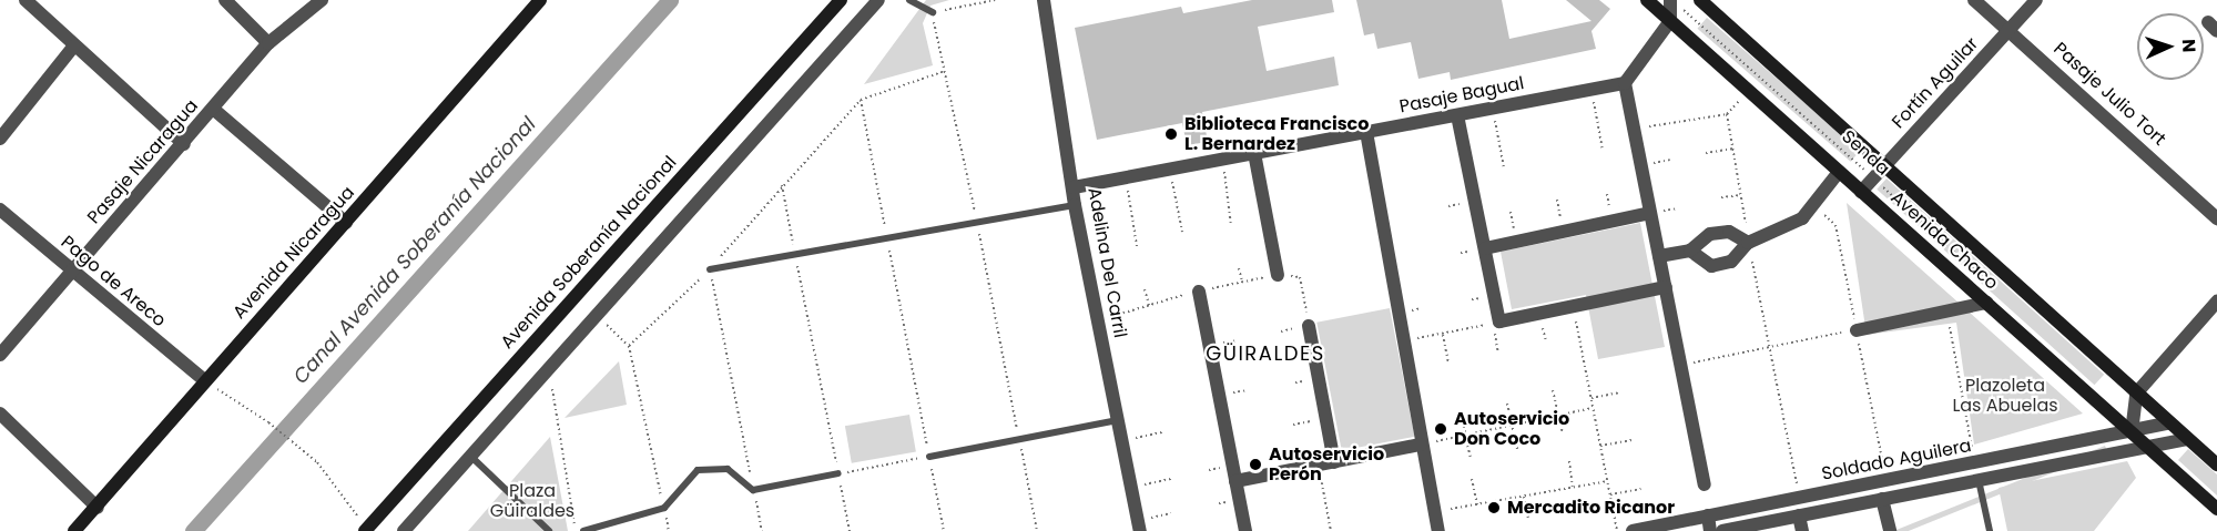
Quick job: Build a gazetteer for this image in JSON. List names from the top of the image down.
{
  "streets": {
    "main road": ["Avenida Chaco", "Avenida Nicaragua", "Avenida Soberanía Nacional"],
    "street": [
      "Fortín Aguilar",
      "Pasaje Julio Tort",
      "Pasaje Bagual",
      "Pasaje Nicaragua",
      "Adelina Del Carril",
      "Pago de Areco",
      "Soldado Aguilera"
    ],
    "path": ["Senda"]
  },
  "crossings": [
    ["Fortín Aguilar", "Pasaje Julio Tort"],
    ["Fortín Aguilar", "Senda"],
    ["Fortín Aguilar", "Avenida Chaco"],
    ["Pasaje Bagual", "Adelina Del Carril"],
    ["Pasaje Nicaragua", "Pago de Areco"],
    ["Avenida Chaco", "Soldado Aguilera"],
    ["Avenida Nicaragua", "Pago de Areco"]
  ],
  "districts": ["GÜIRALDES"],
  "water": ["Canal Avenida Soberanía Nacional"],
  "parks": ["Plazoleta Las Abuelas", "Plaza Güiraldes"],
  "places": [
    "Biblioteca Francisco L. Bernardez",
    "Autoservicio Don Coco",
    "Autoservicio Perón",
    "Mercadito Ricanor"
  ],
  "north": "right"
}
